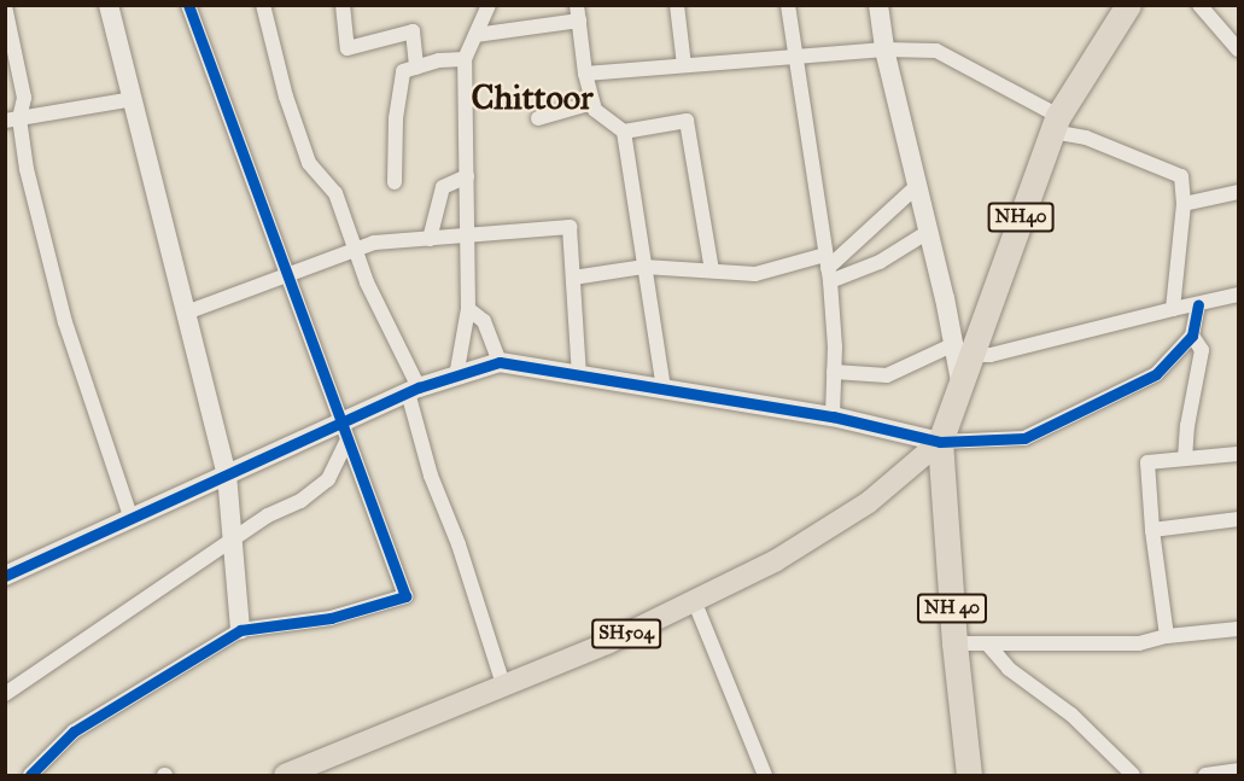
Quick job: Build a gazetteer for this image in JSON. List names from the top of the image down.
{
  "streets": {
    "highway": ["NH40", "NH 40"],
    "main road": ["SH504"]
  },
  "crossings": [
    ["NH40", "NH 40"],
    ["NH40", "SH504"],
    ["NH 40", "SH504"]
  ],
  "districts": ["Chittoor"]
}
